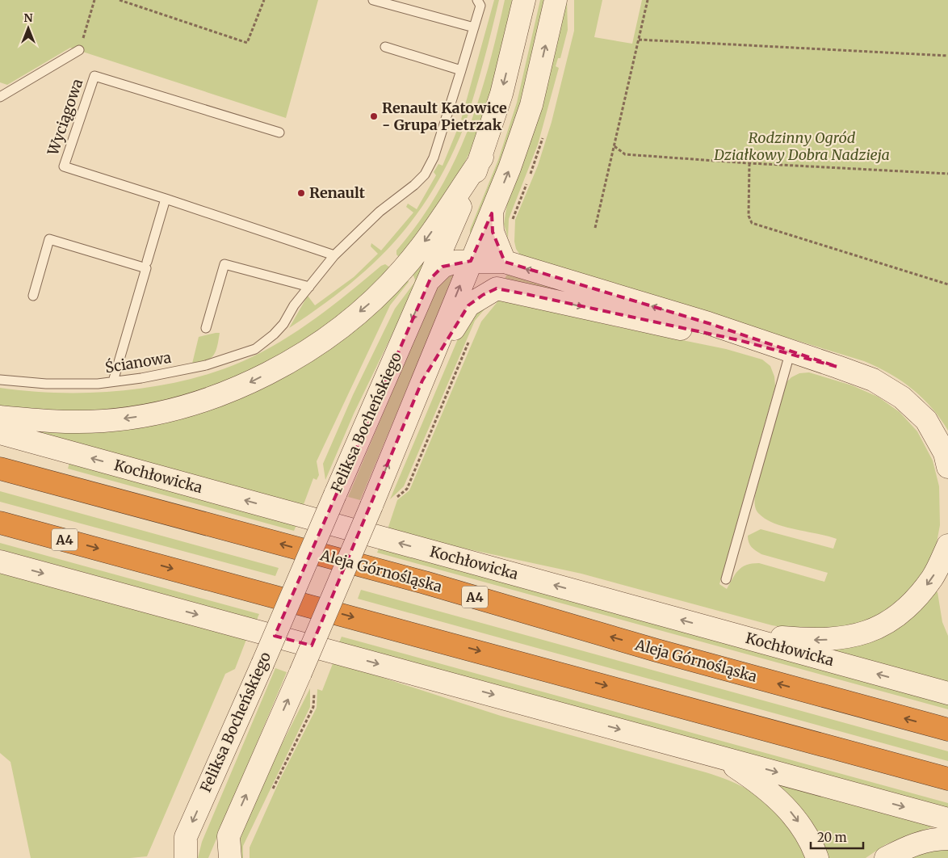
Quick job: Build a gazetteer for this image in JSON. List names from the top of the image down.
{
  "streets": {
    "highway": ["A4", "Aleja Górnośląska"],
    "main road": ["Feliksa Bocheńskiego", "Kochłowicka"],
    "lane": ["Wyciągowa", "Ścianowa"]
  },
  "parks": ["Rodzinny Ogród Działkowy Dobra Nadzieja"],
  "places": ["Renault Katowice - Grupa Pietrzak", "Renault"],
  "scale_bar": "20 m",
  "north": "top"
}
